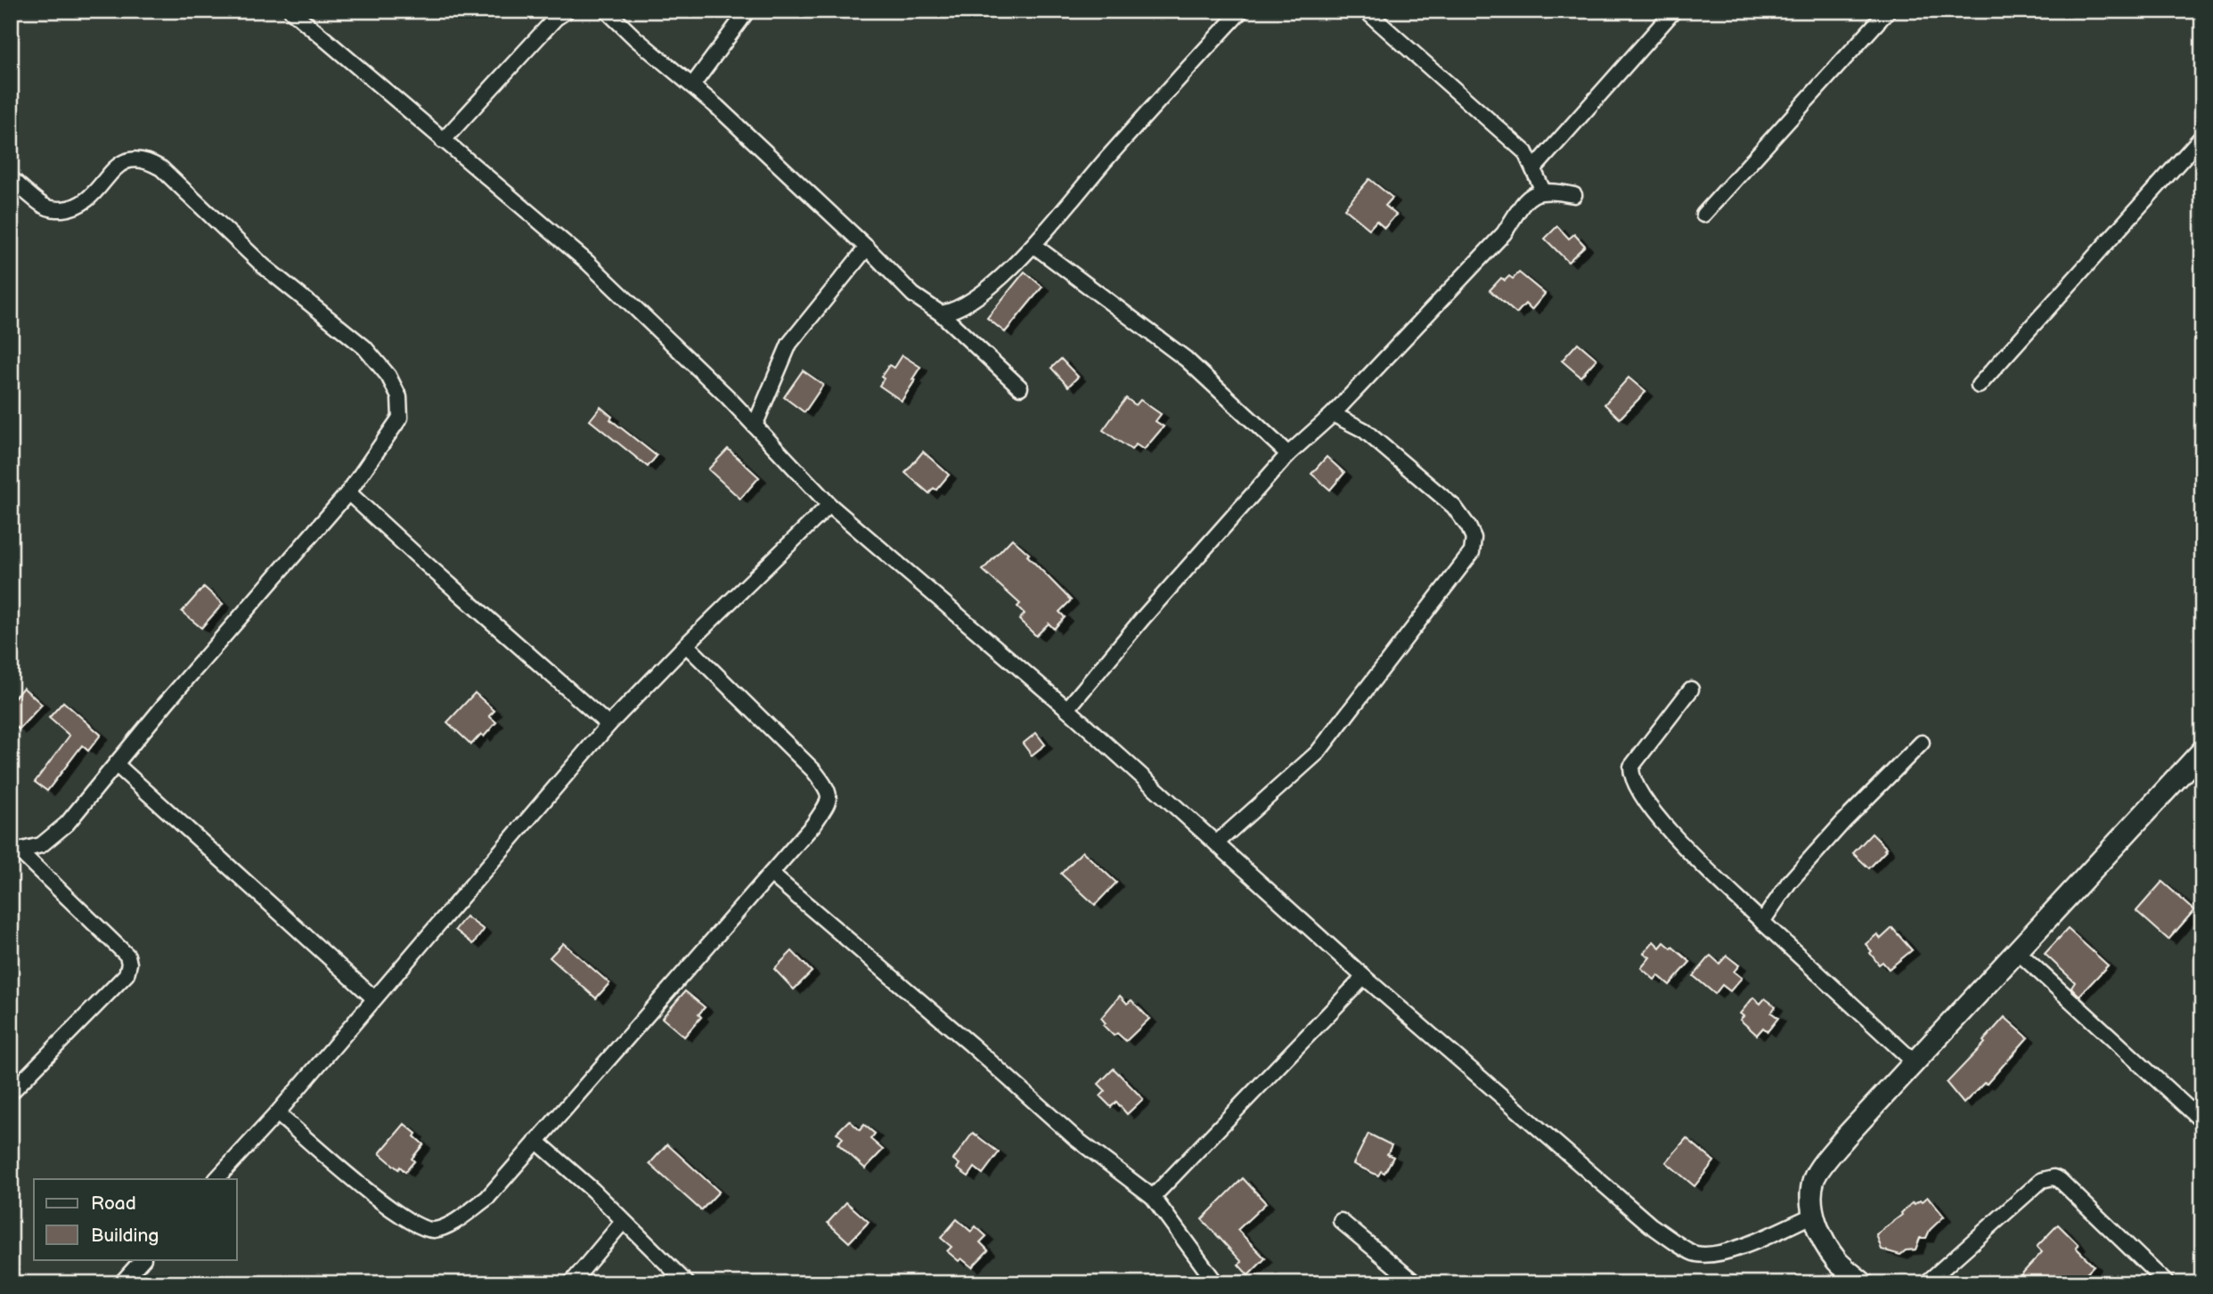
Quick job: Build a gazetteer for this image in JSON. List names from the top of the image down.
{
  "legend": ["Road", "Building"]
}
